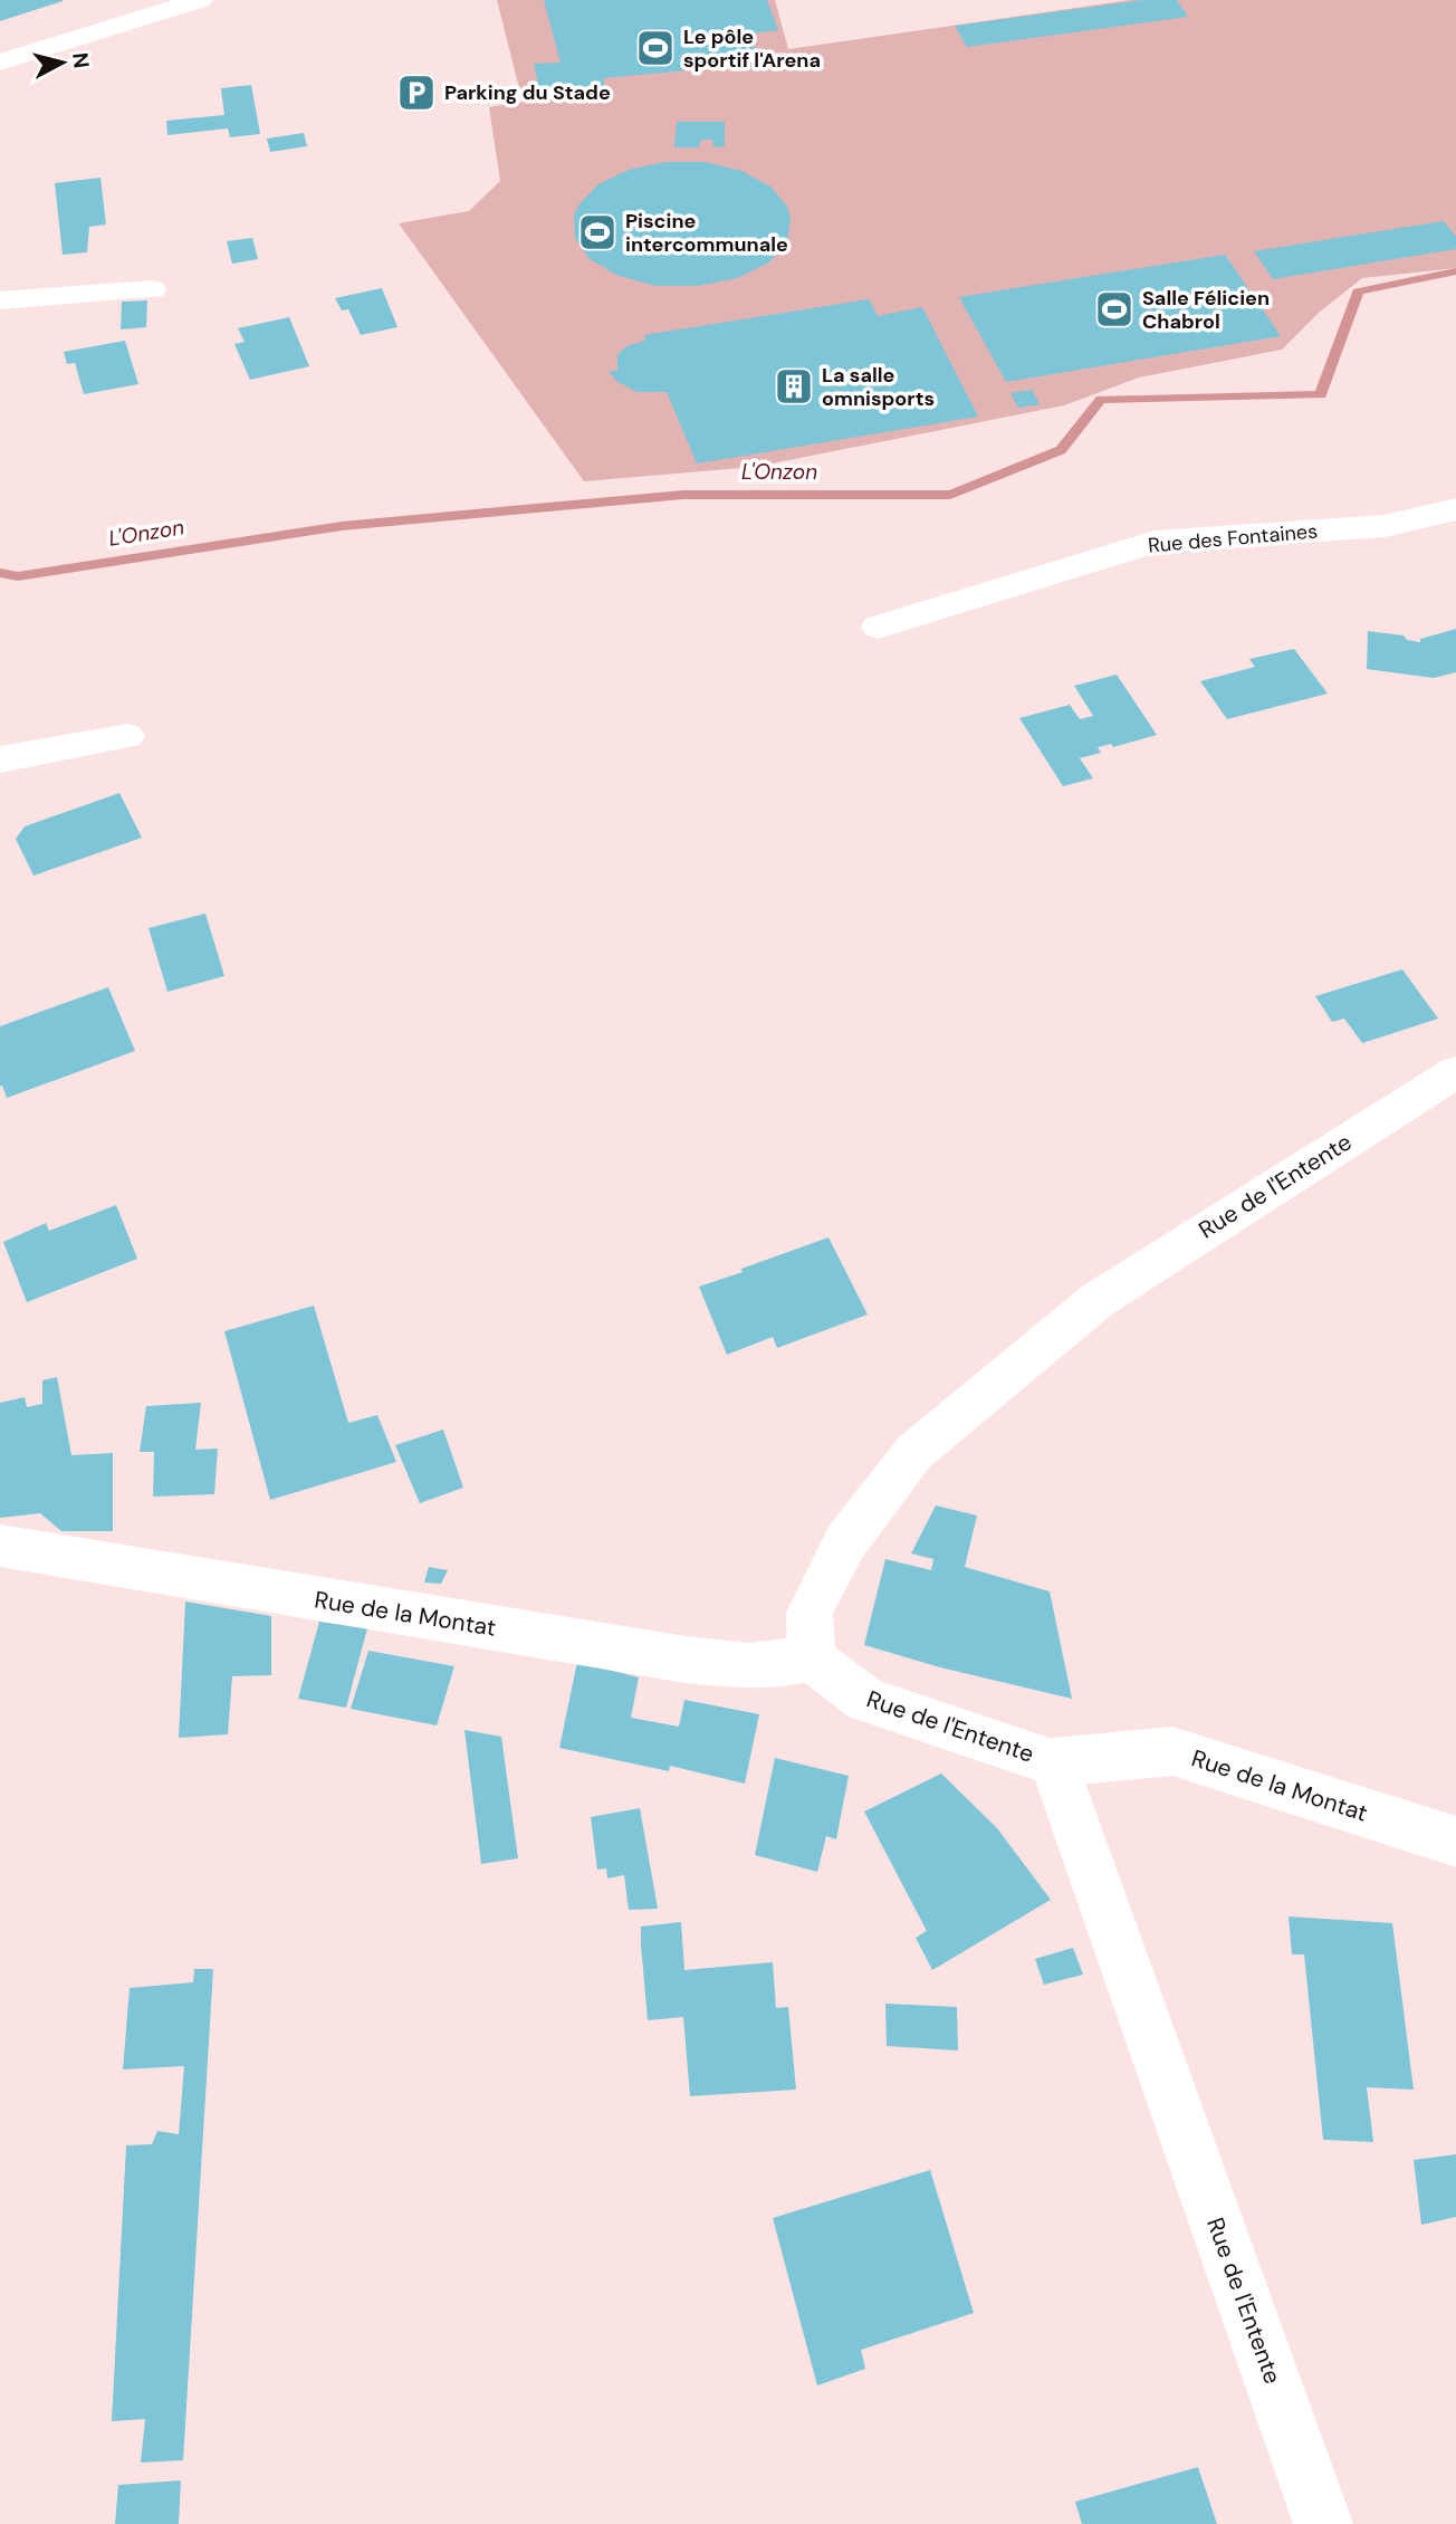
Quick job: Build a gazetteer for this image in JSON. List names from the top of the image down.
{
  "streets": {
    "street": ["Rue des Fontaines", "Rue de l'Entente", "Rue de la Montat"]
  },
  "crossings": [
    ["Rue de l'Entente", "Rue de la Montat"]
  ],
  "water": ["L'Onzon"],
  "places": {
    "sports": ["Le pôle sportif l'Arena", "Piscine intercommunale", "Salle Félicien Chabrol"],
    "parking": ["Parking du Stade"],
    "building": ["La salle omnisports"]
  },
  "north": "right"
}
